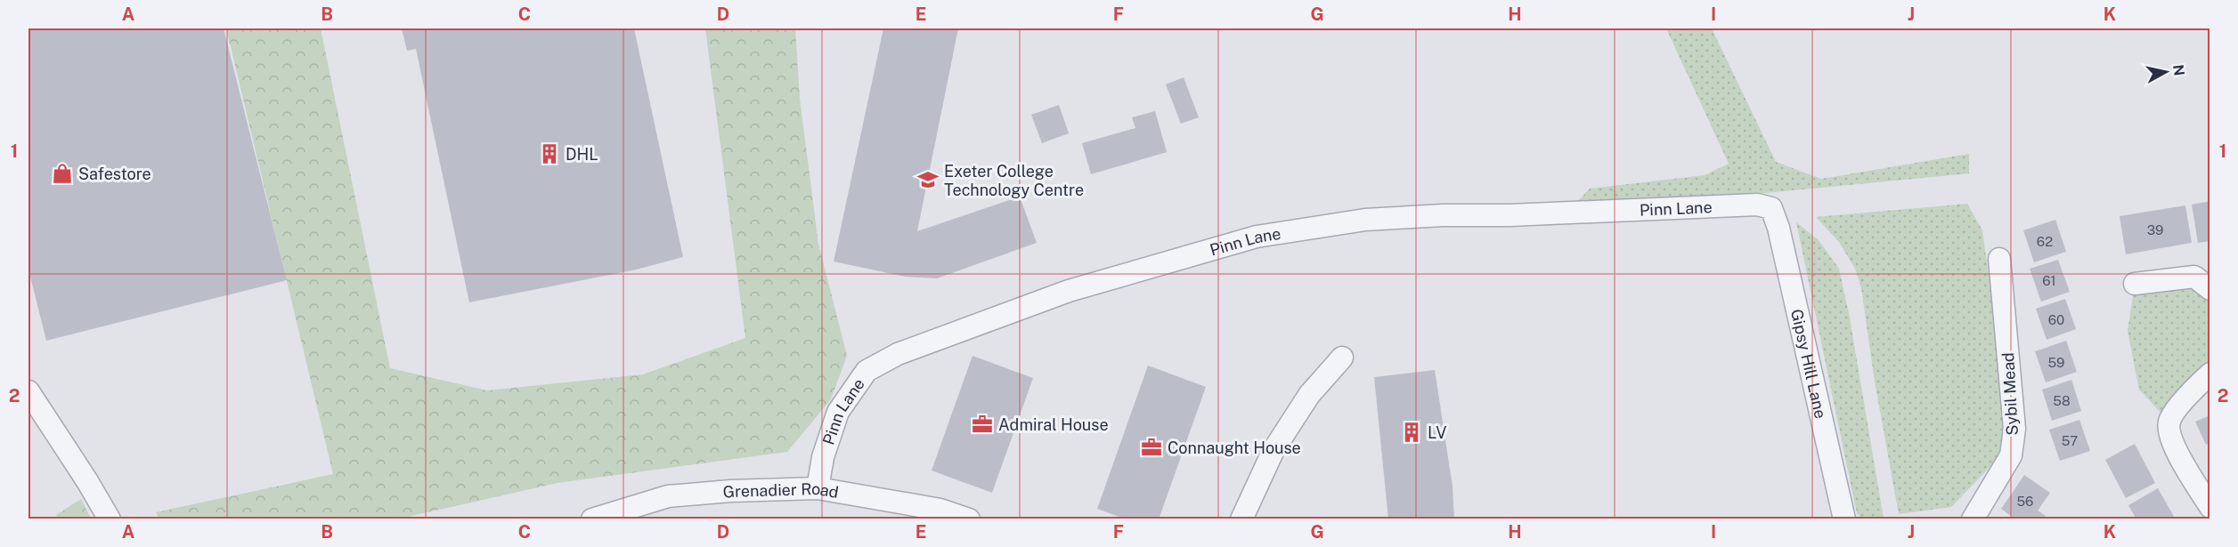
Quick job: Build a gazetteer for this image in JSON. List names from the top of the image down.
{
  "streets": {
    "street": [
      "Pinn Lane",
      "Gipsy Hill Lane",
      "Sybil Mead",
      "Grenadier Road"
    ]
  },
  "crossings": [
    ["Pinn Lane", "Gipsy Hill Lane"],
    ["Pinn Lane", "Grenadier Road"]
  ],
  "places": {
    "building": ["DHL", "LV"],
    "shop": ["Safestore"],
    "school or university": ["Exeter College Technology Centre"],
    "office": ["Admiral House", "Connaught House"]
  },
  "house_numbers": [
    "39",
    "62",
    "61",
    "60",
    "59",
    "58",
    "57",
    "56"
  ],
  "north": "right",
  "grid": {
    "columns": [
      "A",
      "B",
      "C",
      "D",
      "E",
      "F",
      "G",
      "H",
      "I",
      "J",
      "K"
    ],
    "rows": ["1", "2"]
  }
}
